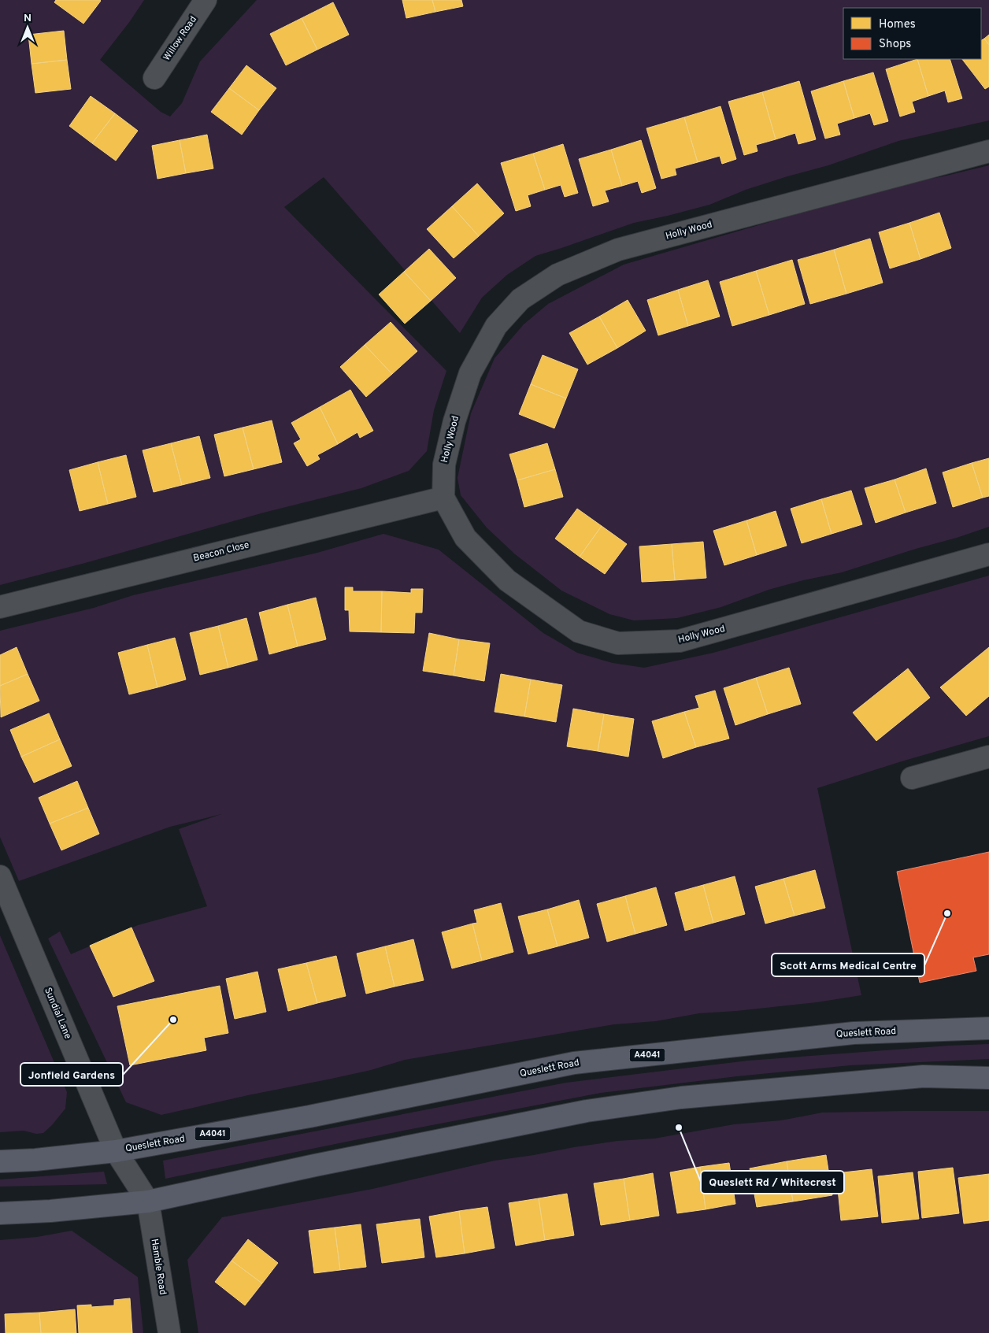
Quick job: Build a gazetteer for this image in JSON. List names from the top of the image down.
{
  "streets": {
    "highway": ["Queslett Road", "A4041"],
    "street": [
      "Willow Road",
      "Holly Wood",
      "Beacon Close",
      "Sundial Lane",
      "Hamble Road"
    ]
  },
  "crossings": [
    ["Holly Wood", "Beacon Close"],
    ["Sundial Lane", "Queslett Road"],
    ["Queslett Road", "Hamble Road"]
  ],
  "places": ["Scott Arms Medical Centre", "Jonfield Gardens", "Queslett Rd / Whitecrest"],
  "legend": ["Homes", "Shops"],
  "north": "top"
}
